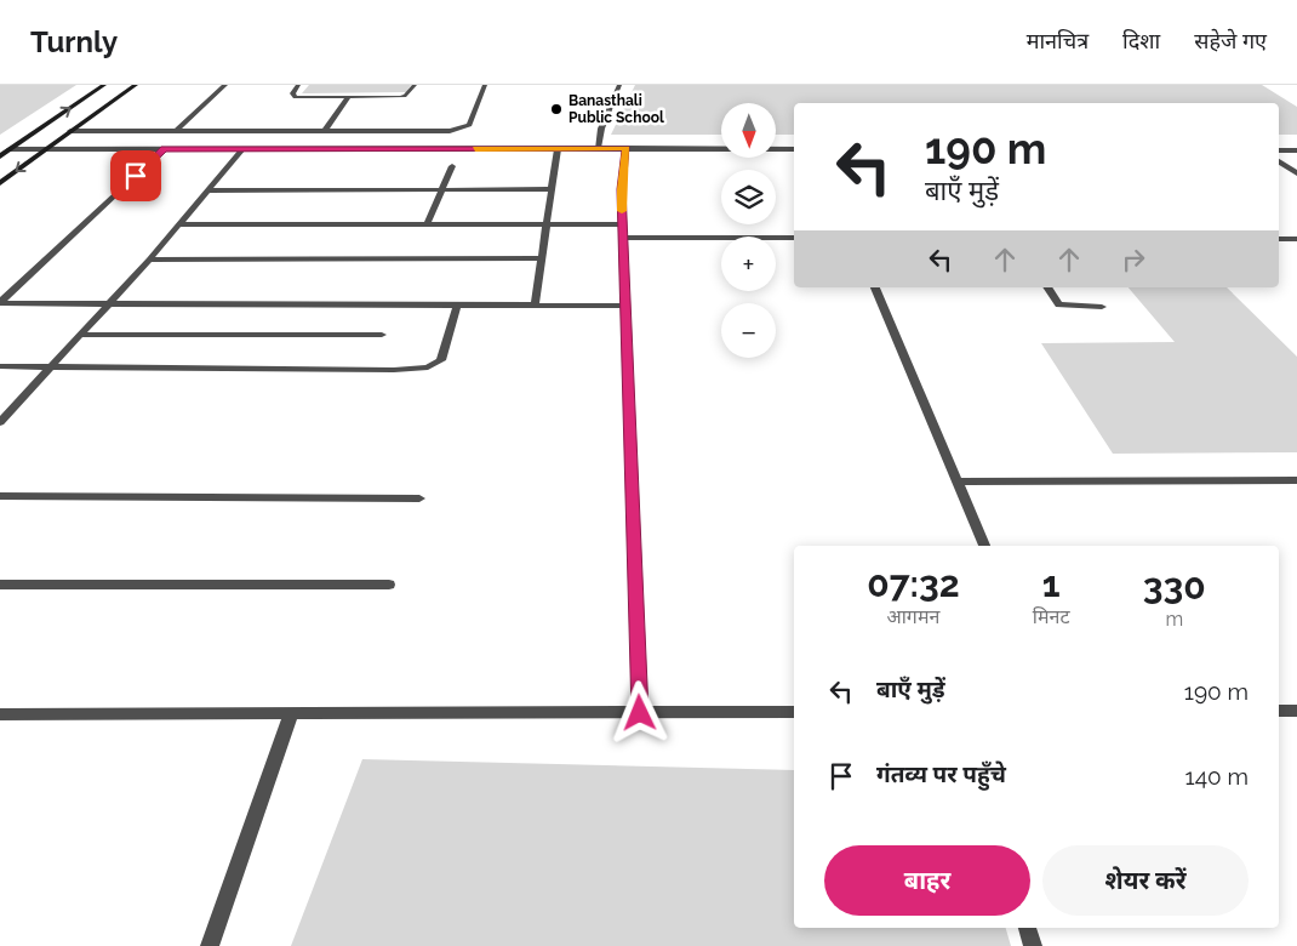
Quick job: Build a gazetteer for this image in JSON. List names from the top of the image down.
{
  "places": ["Banasthali Public School"],
  "north": "bottom",
  "page": {
    "header": "Turnly",
    "nav": ["मानचित्र", "दिशा", "सहेजे गए"],
    "map_buttons": ["+", "−"],
    "turn": ["190 m", "बाएँ मुड़ें"],
    "eta": [
      "07:32",
      "आगमन",
      "1",
      "मिनट",
      "330",
      "m"
    ],
    "list": [
      {
        "name": "बाएँ मुड़ें",
        "value": "190 m"
      },
      {
        "name": "गंतव्य पर पहुँचे",
        "value": "140 m"
      }
    ],
    "buttons": ["बाहर", "शेयर करें"]
  }
}
